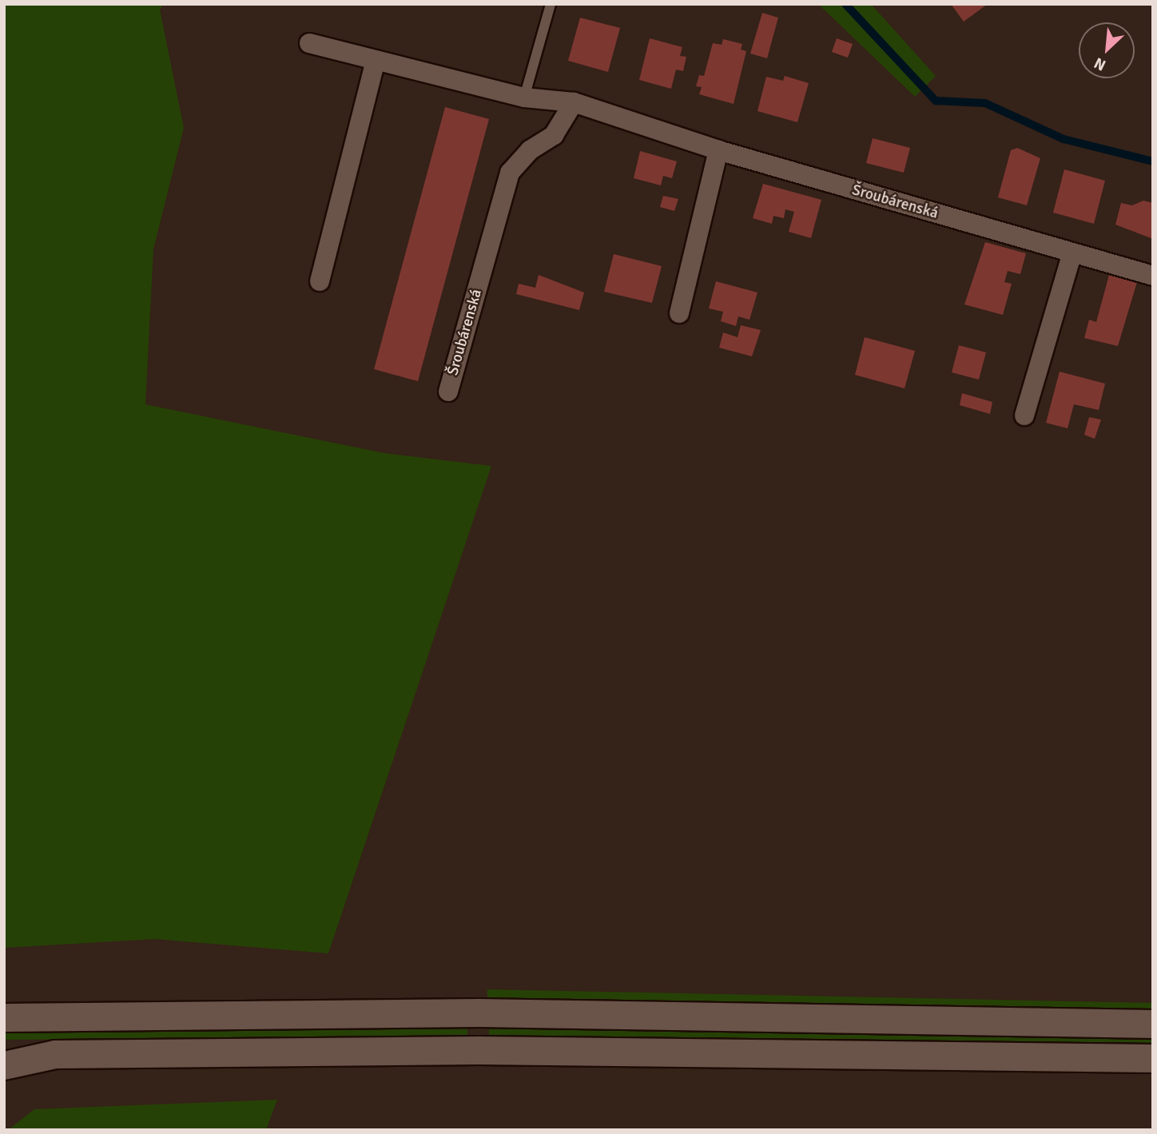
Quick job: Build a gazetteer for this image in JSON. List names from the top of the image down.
{
  "streets": {
    "street": ["Šroubárenská"]
  },
  "north": "bottom left"
}
